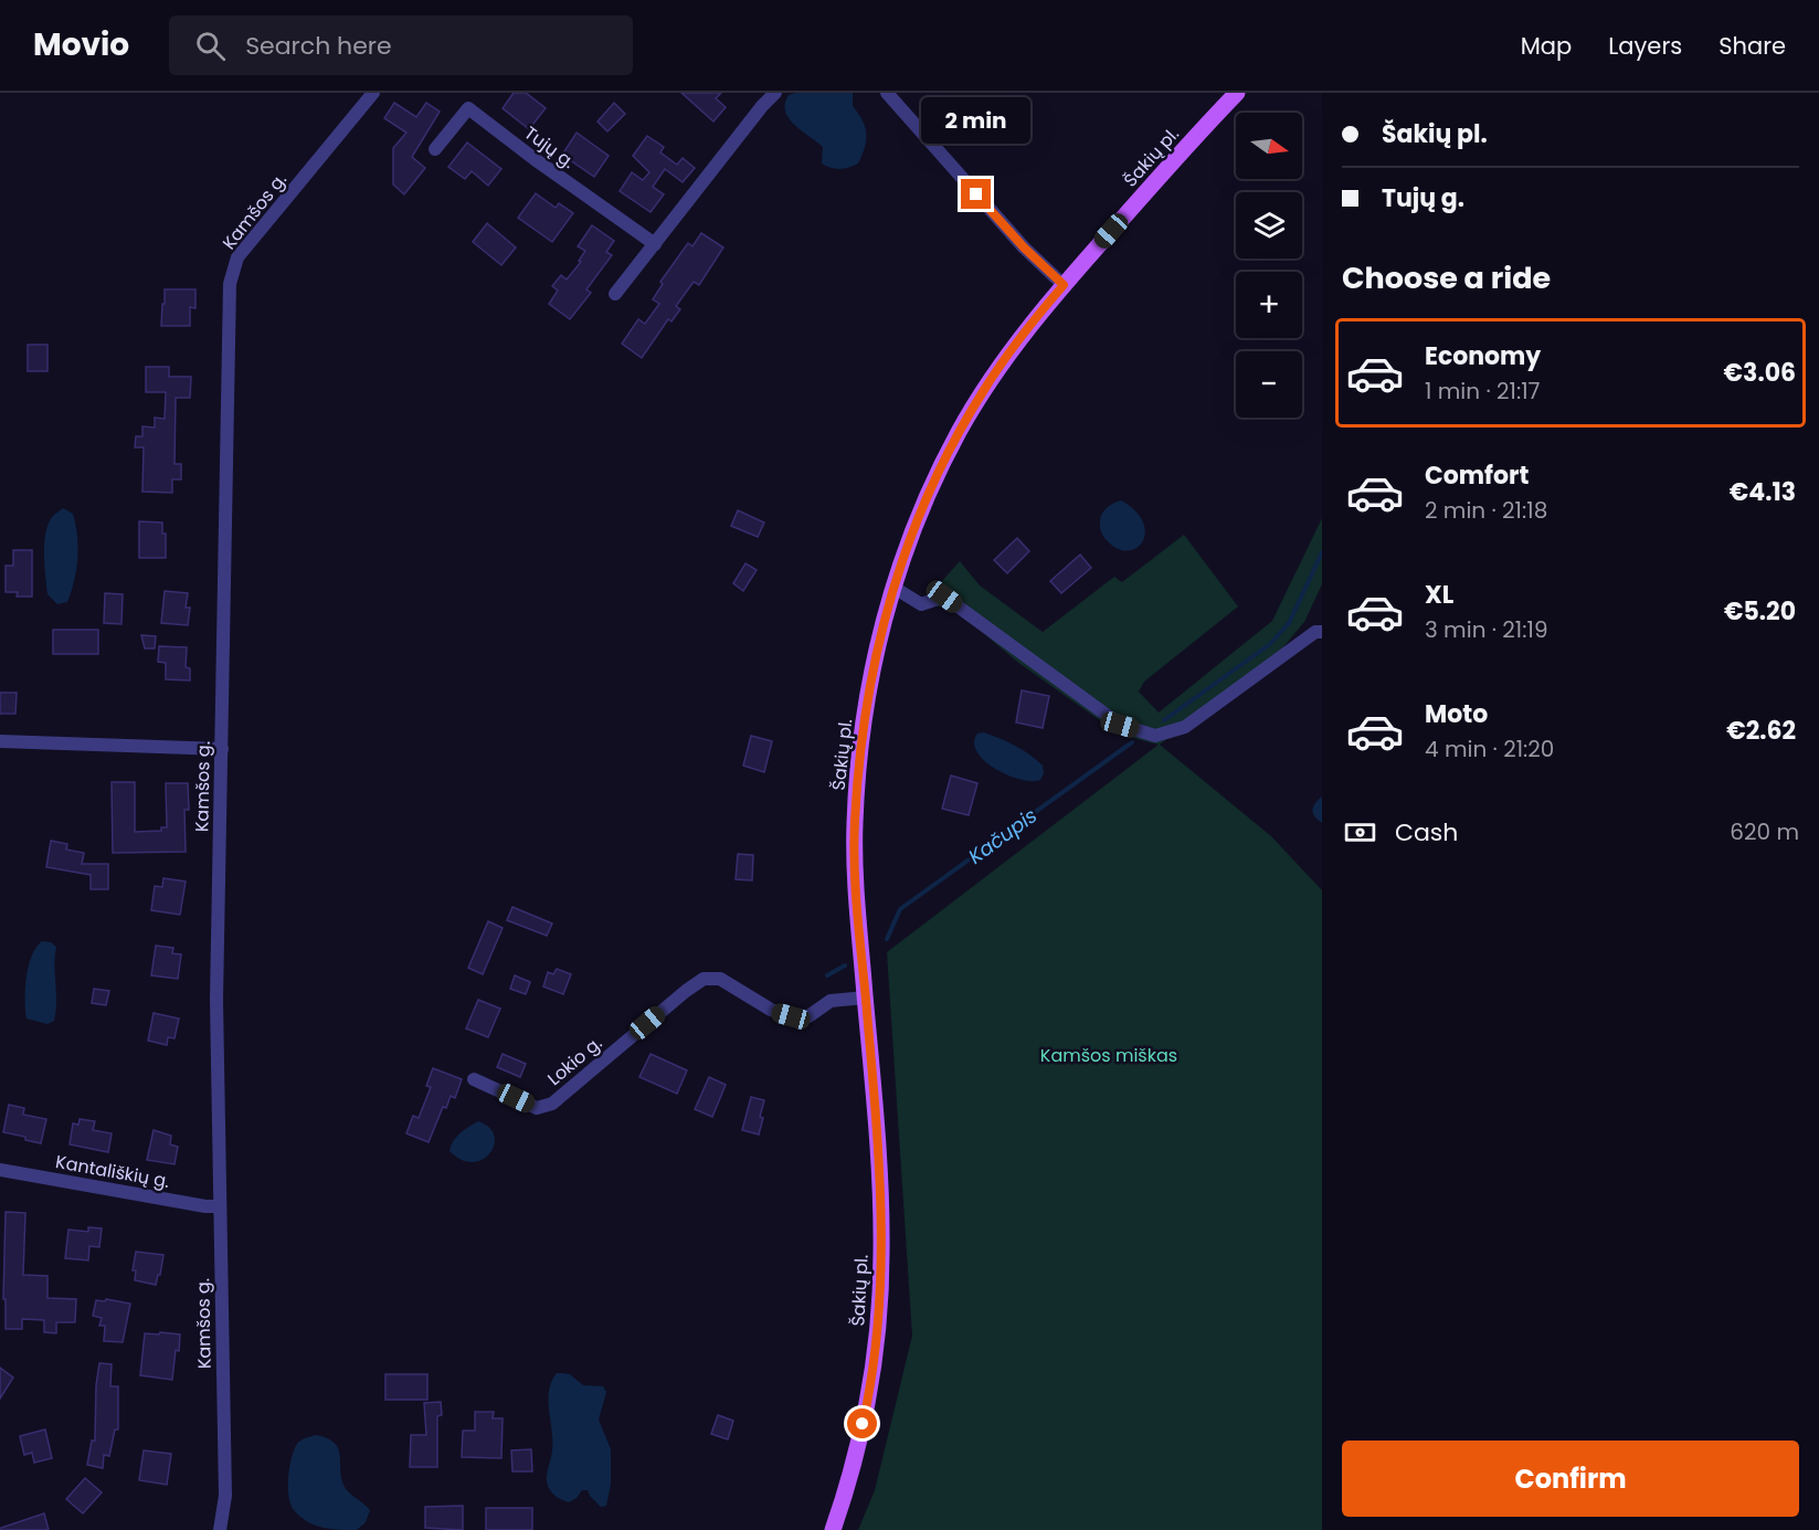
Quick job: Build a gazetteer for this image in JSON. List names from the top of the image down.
{
  "streets": {
    "main road": ["Šakių pl."],
    "street": [
      "Tujų g.",
      "Kamšos g.",
      "Lokio g.",
      "Kantališkių g."
    ]
  },
  "crossings": [
    ["Šakių pl.", "Lokio g."],
    ["Kamšos g.", "Kantališkių g."]
  ],
  "water": ["Kačupis"],
  "parks": ["Kamšos miškas"],
  "north": "right",
  "page": {
    "header": "Movio",
    "search": "Search here",
    "nav": ["Map", "Layers", "Share"],
    "banner": ["Šakių pl.", "Tujų g."],
    "bubble": "2 min",
    "map_buttons": ["+", "−"],
    "heading": "Choose a ride",
    "list": [
      {
        "name": "Economy",
        "note": "1 min · 21:17",
        "value": "€3.06"
      },
      {
        "name": "Comfort",
        "note": "2 min · 21:18",
        "value": "€4.13"
      },
      {
        "name": "XL",
        "note": "3 min · 21:19",
        "value": "€5.20"
      },
      {
        "name": "Moto",
        "note": "4 min · 21:20",
        "value": "€2.62"
      }
    ],
    "pay": ["Cash", "620 m"],
    "buttons": "Confirm"
  }
}
